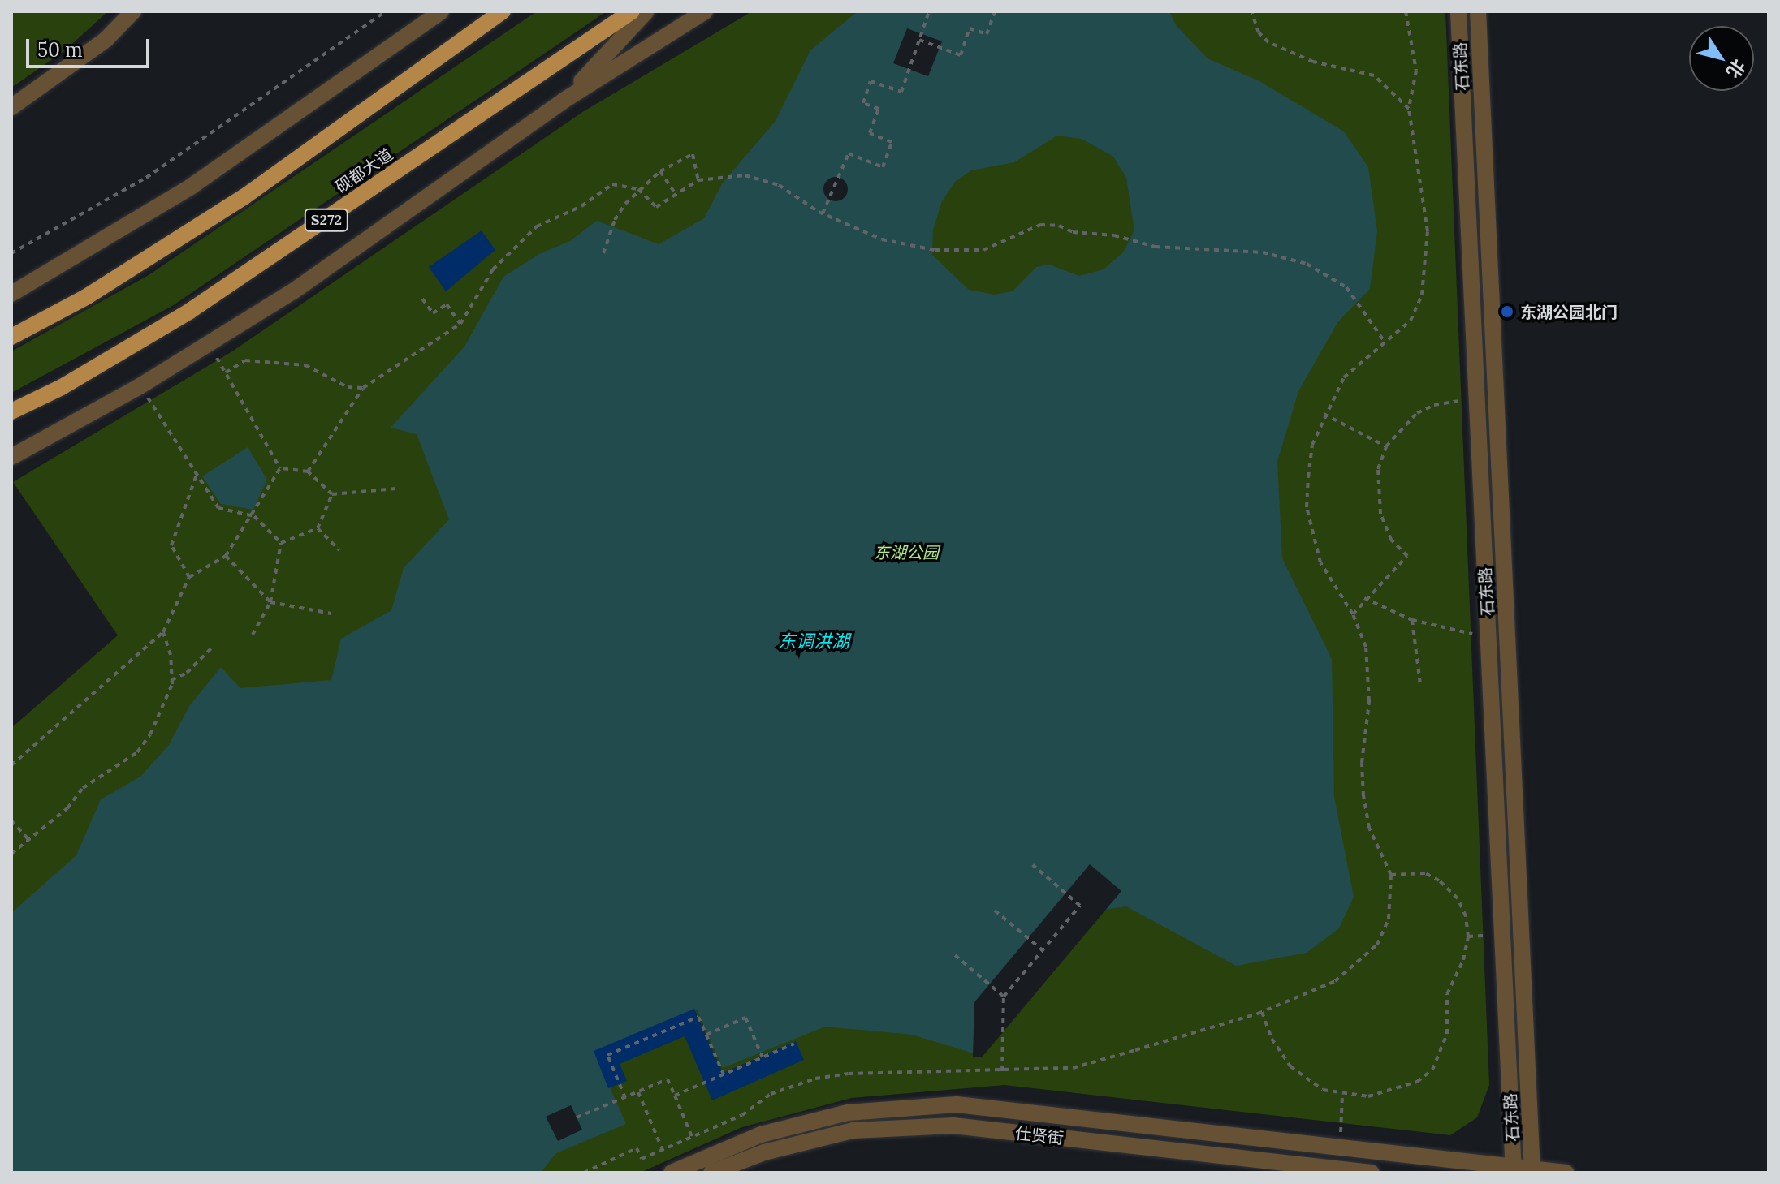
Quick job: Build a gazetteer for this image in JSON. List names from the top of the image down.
{
  "streets": {
    "main road": ["砚都大道", "S272"],
    "street": ["石东路", "仕贤街"]
  },
  "water": ["东调洪湖"],
  "parks": ["东湖公园"],
  "places": ["东湖公园北门"],
  "scale_bar": "50 m",
  "north": "bottom right"
}
